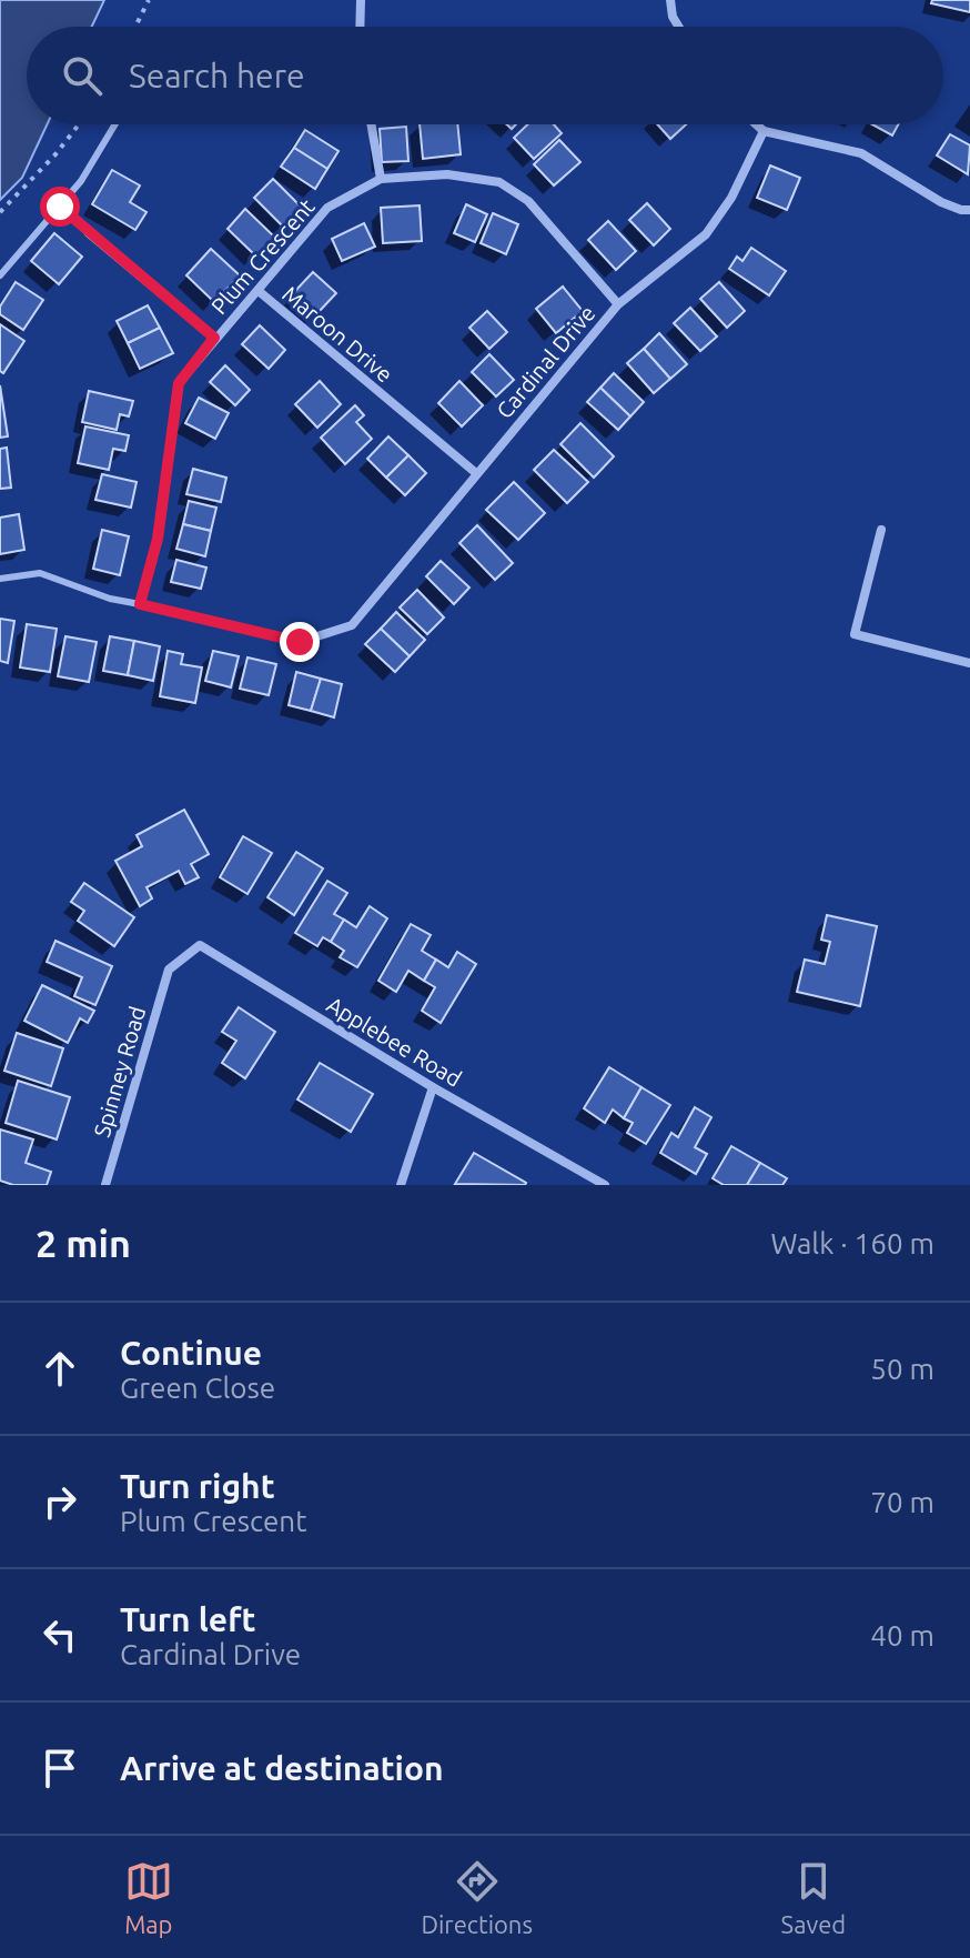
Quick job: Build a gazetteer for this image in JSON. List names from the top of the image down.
{
  "streets": {
    "street": [
      "Plum Crescent",
      "Maroon Drive",
      "Cardinal Drive",
      "Applebee Road",
      "Spinney Road"
    ]
  },
  "crossings": [
    ["Plum Crescent", "Maroon Drive"],
    ["Plum Crescent", "Cardinal Drive"],
    ["Maroon Drive", "Cardinal Drive"],
    ["Applebee Road", "Spinney Road"]
  ],
  "page": {
    "search": "Search here",
    "heading": ["2 min", "Walk · 160 m"],
    "list": [
      ["Continue", "Green Close", "50 m"],
      ["Turn right", "Plum Crescent", "70 m"],
      ["Turn left", "Cardinal Drive", "40 m"],
      "Arrive at destination"
    ],
    "nav": ["Map", "Directions", "Saved"]
  }
}
